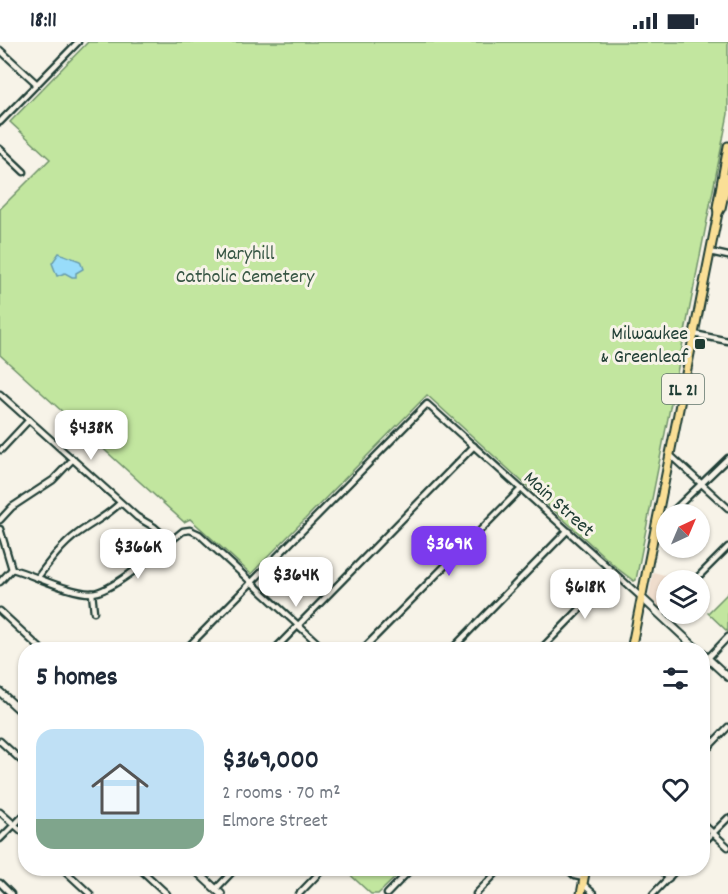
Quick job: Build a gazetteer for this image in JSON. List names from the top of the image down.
{
  "streets": {
    "main road": ["IL 21"],
    "street": ["Main Street"]
  },
  "crossings": [
    ["IL 21", "Main Street"]
  ],
  "parks": ["Maryhill Catholic Cemetery"],
  "places": {
    "transit": ["Milwaukee & Greenleaf"]
  },
  "north": "top right",
  "page": {
    "status": "18:11",
    "price": [
      "$438K",
      "$369K",
      "$366K",
      "$364K",
      "$618K"
    ],
    "heading": "5 homes",
    "list": [
      {
        "name": "$369,000",
        "note": "2 rooms · 70 m² · Elmore Street"
      }
    ]
  }
}
